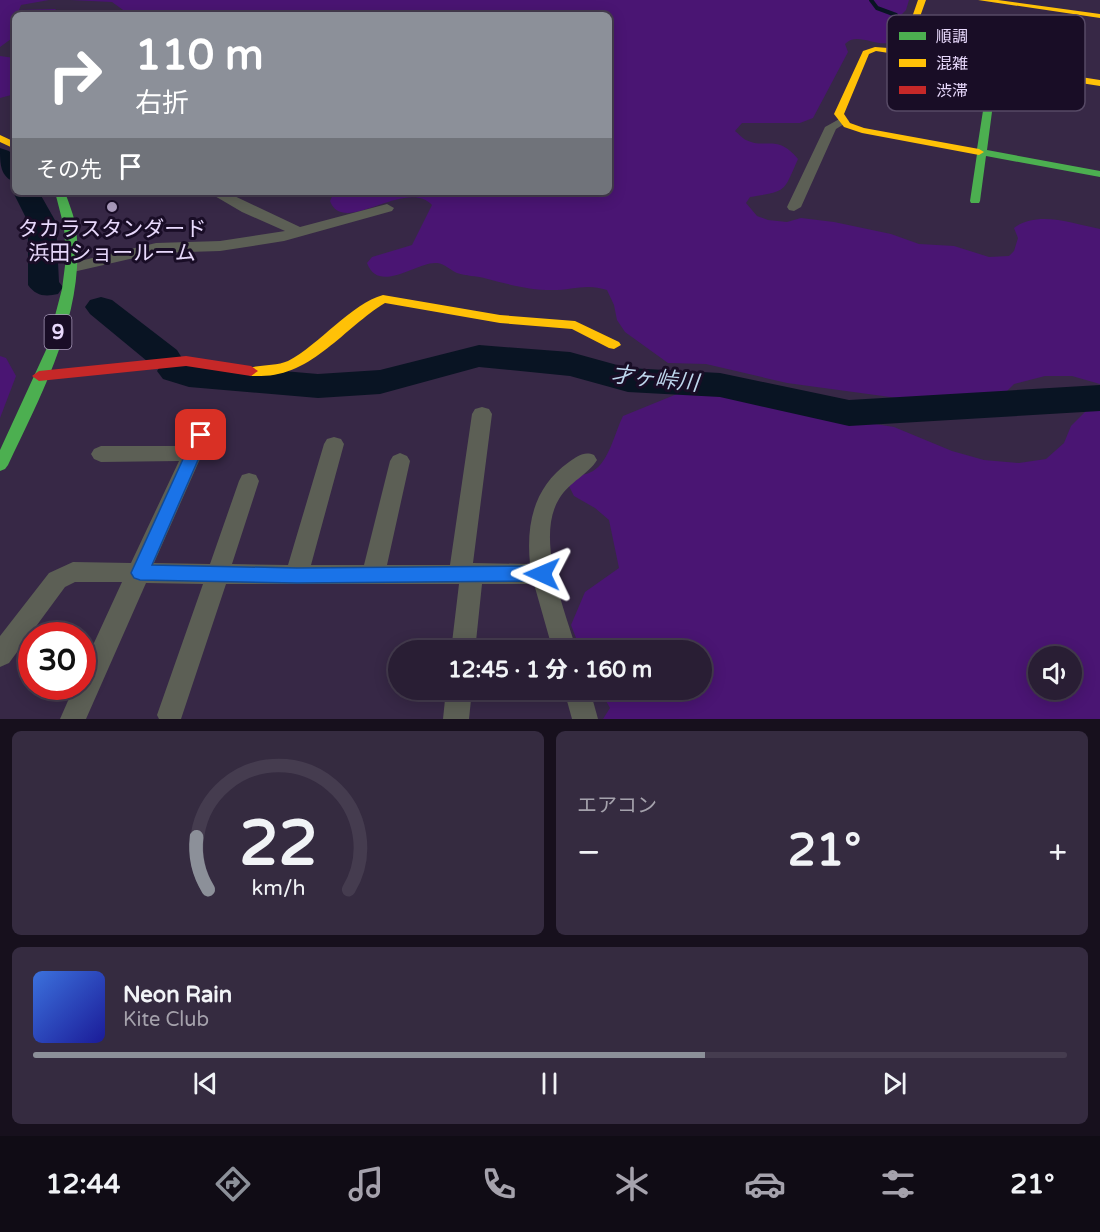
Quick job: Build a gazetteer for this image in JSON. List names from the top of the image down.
{
  "streets": {
    "main road": ["9"]
  },
  "water": ["才ヶ峠川"],
  "places": ["タカラスタンダード 浜田ショールーム"],
  "legend": ["順調", "混雑", "渋滞"],
  "page": {
    "turn": ["110 m", "右折"],
    "then": "その先",
    "limit": "30",
    "trip": "12:45 · 1 分 · 160 m",
    "tile": "エアコン",
    "heat": ["−", "21°", "+"],
    "song": ["Neon Rain", "Kite Club"],
    "tabs": ["12:44", "21°"],
    "gauge": ["22", "km/h"]
  }
}
